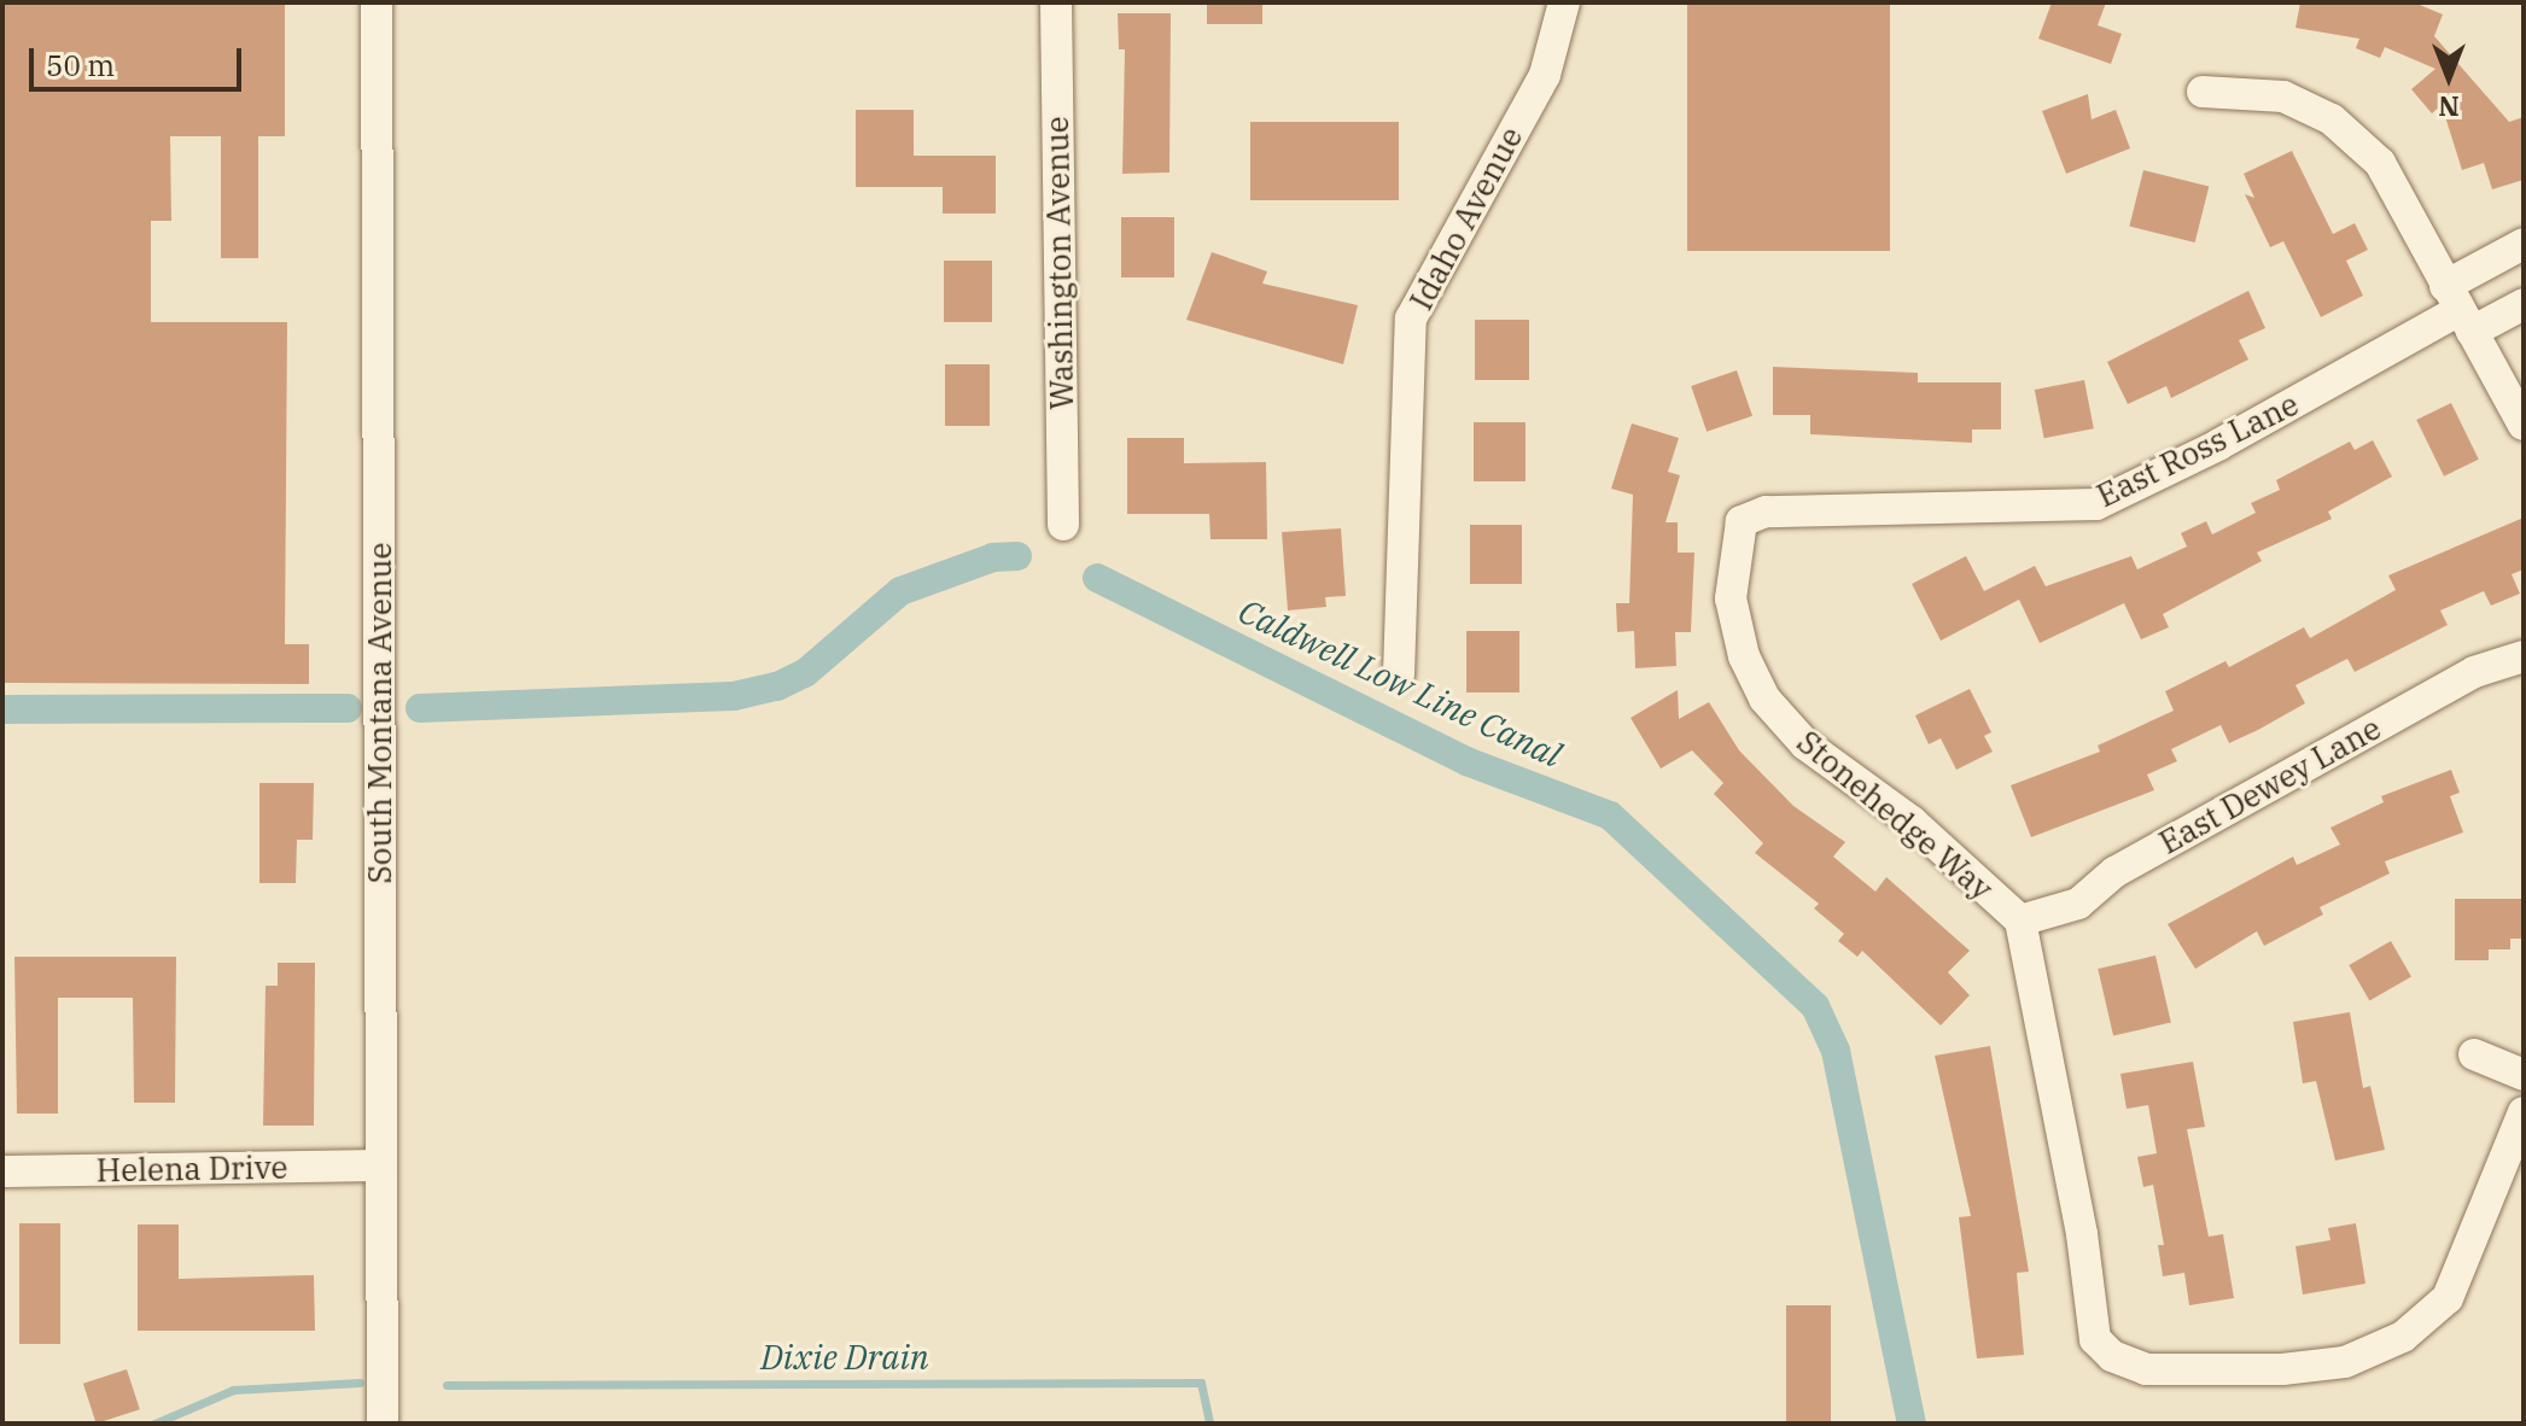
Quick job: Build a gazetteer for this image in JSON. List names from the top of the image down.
{
  "streets": {
    "street": [
      "Idaho Avenue",
      "Washington Avenue",
      "East Ross Lane",
      "South Montana Avenue",
      "East Dewey Lane",
      "Stonehedge Way",
      "Helena Drive"
    ]
  },
  "crossings": [
    ["East Ross Lane", "Stonehedge Way"],
    ["South Montana Avenue", "Helena Drive"],
    ["East Dewey Lane", "Stonehedge Way"]
  ],
  "water": ["Caldwell Low Line Canal", "Dixie Drain"],
  "scale_bar": "50 m",
  "north": "bottom"
}
